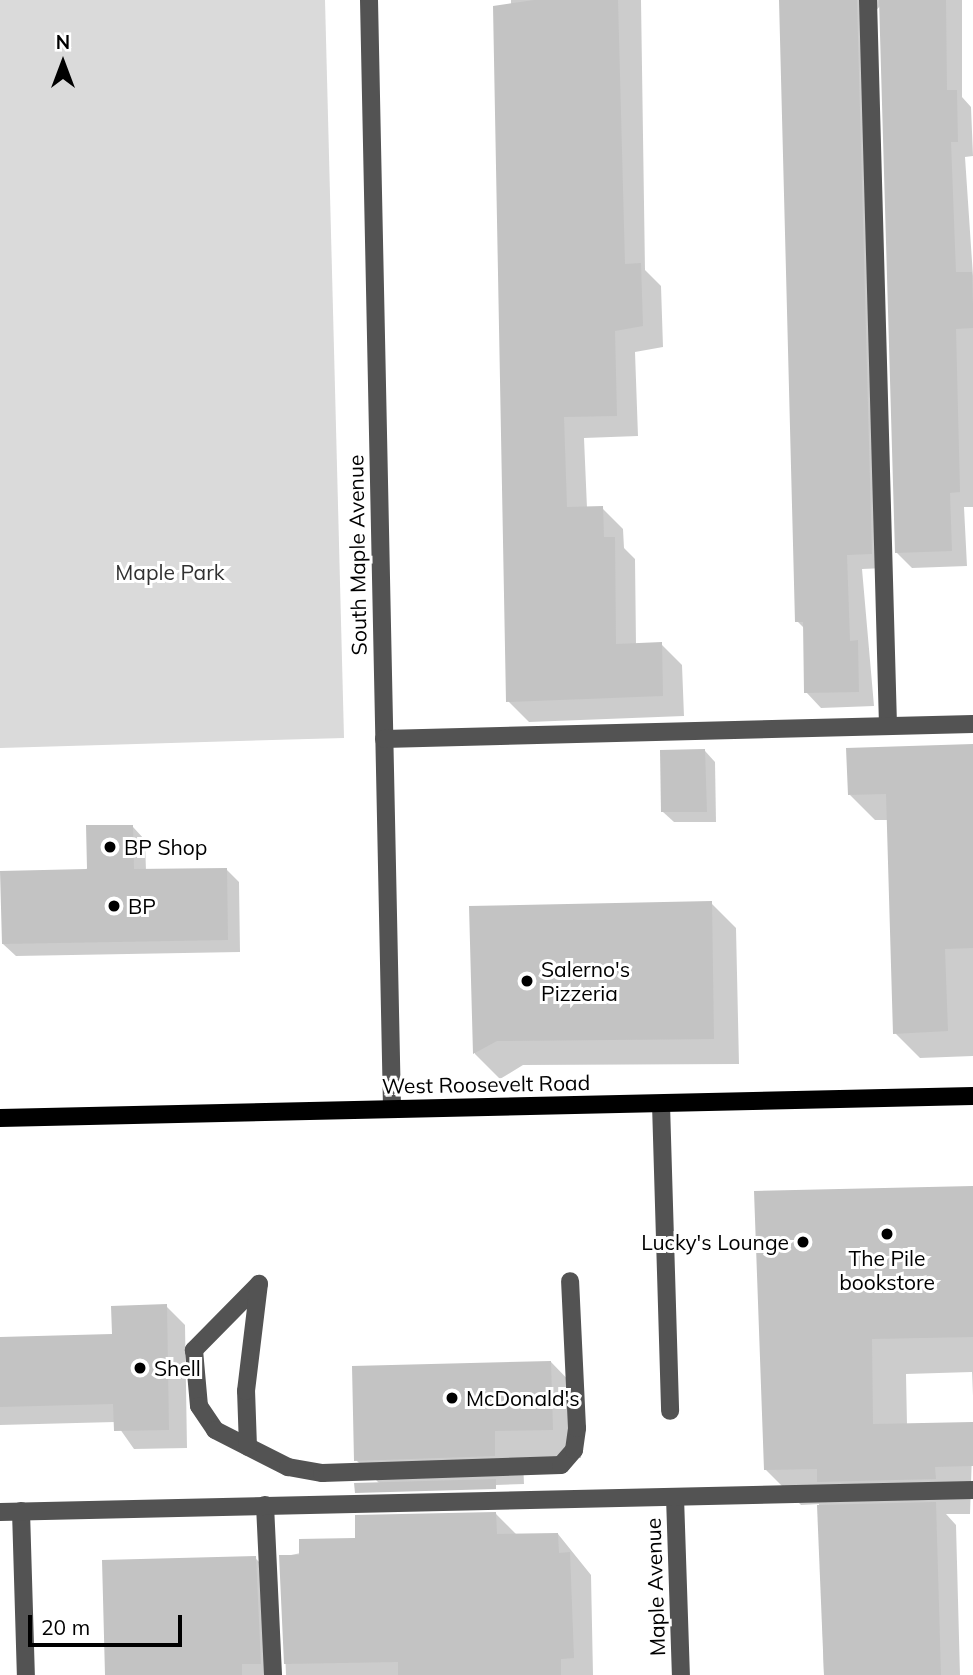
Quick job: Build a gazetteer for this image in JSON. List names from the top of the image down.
{
  "streets": {
    "main road": ["West Roosevelt Road"],
    "street": ["South Maple Avenue", "Maple Avenue"]
  },
  "crossings": [
    ["South Maple Avenue", "West Roosevelt Road"]
  ],
  "parks": ["Maple Park"],
  "places": [
    "BP Shop",
    "BP",
    "Salerno's Pizzeria",
    "The Pile bookstore",
    "Lucky's Lounge",
    "Shell",
    "McDonald's"
  ],
  "scale_bar": "20 m",
  "north": "top"
}
